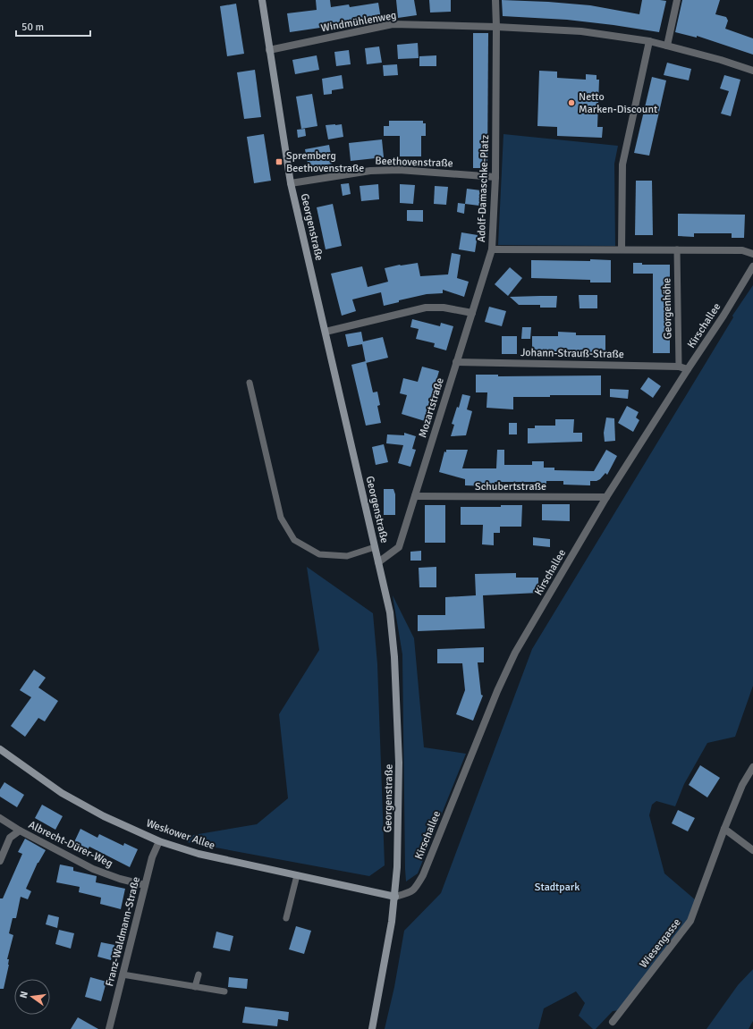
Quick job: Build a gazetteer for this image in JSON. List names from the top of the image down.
{
  "streets": {
    "main road": ["Georgenstraße", "Weskower Allee"],
    "street": [
      "Windmühlenweg",
      "Beethovenstraße",
      "Adolf-Damaschke-Platz",
      "Kirschallee",
      "Johann-Strauß-Straße",
      "Mozartstraße",
      "Schubertstraße",
      "Albrecht-Dürer-Weg",
      "Franz-Waldmann-Straße",
      "Wiesengasse"
    ],
    "lane": ["Georgenhöhe"]
  },
  "crossings": [
    ["Windmühlenweg", "Adolf-Damaschke-Platz"],
    ["Windmühlenweg", "Georgenstraße"],
    ["Beethovenstraße", "Adolf-Damaschke-Platz"],
    ["Beethovenstraße", "Georgenstraße"],
    ["Adolf-Damaschke-Platz", "Mozartstraße"],
    ["Georgenstraße", "Kirschallee"],
    ["Georgenstraße", "Mozartstraße"],
    ["Georgenstraße", "Weskower Allee"],
    ["Georgenhöhe", "Johann-Strauß-Straße"],
    ["Kirschallee", "Johann-Strauß-Straße"],
    ["Kirschallee", "Schubertstraße"],
    ["Kirschallee", "Weskower Allee"],
    ["Johann-Strauß-Straße", "Mozartstraße"],
    ["Mozartstraße", "Schubertstraße"],
    ["Weskower Allee", "Franz-Waldmann-Straße"],
    ["Albrecht-Dürer-Weg", "Franz-Waldmann-Straße"]
  ],
  "parks": ["Stadtpark"],
  "places": {
    "other": ["Netto Marken-Discount"],
    "transit": ["Spremberg Beethovenstraße"]
  },
  "scale_bar": "50 m",
  "north": "left"
}
